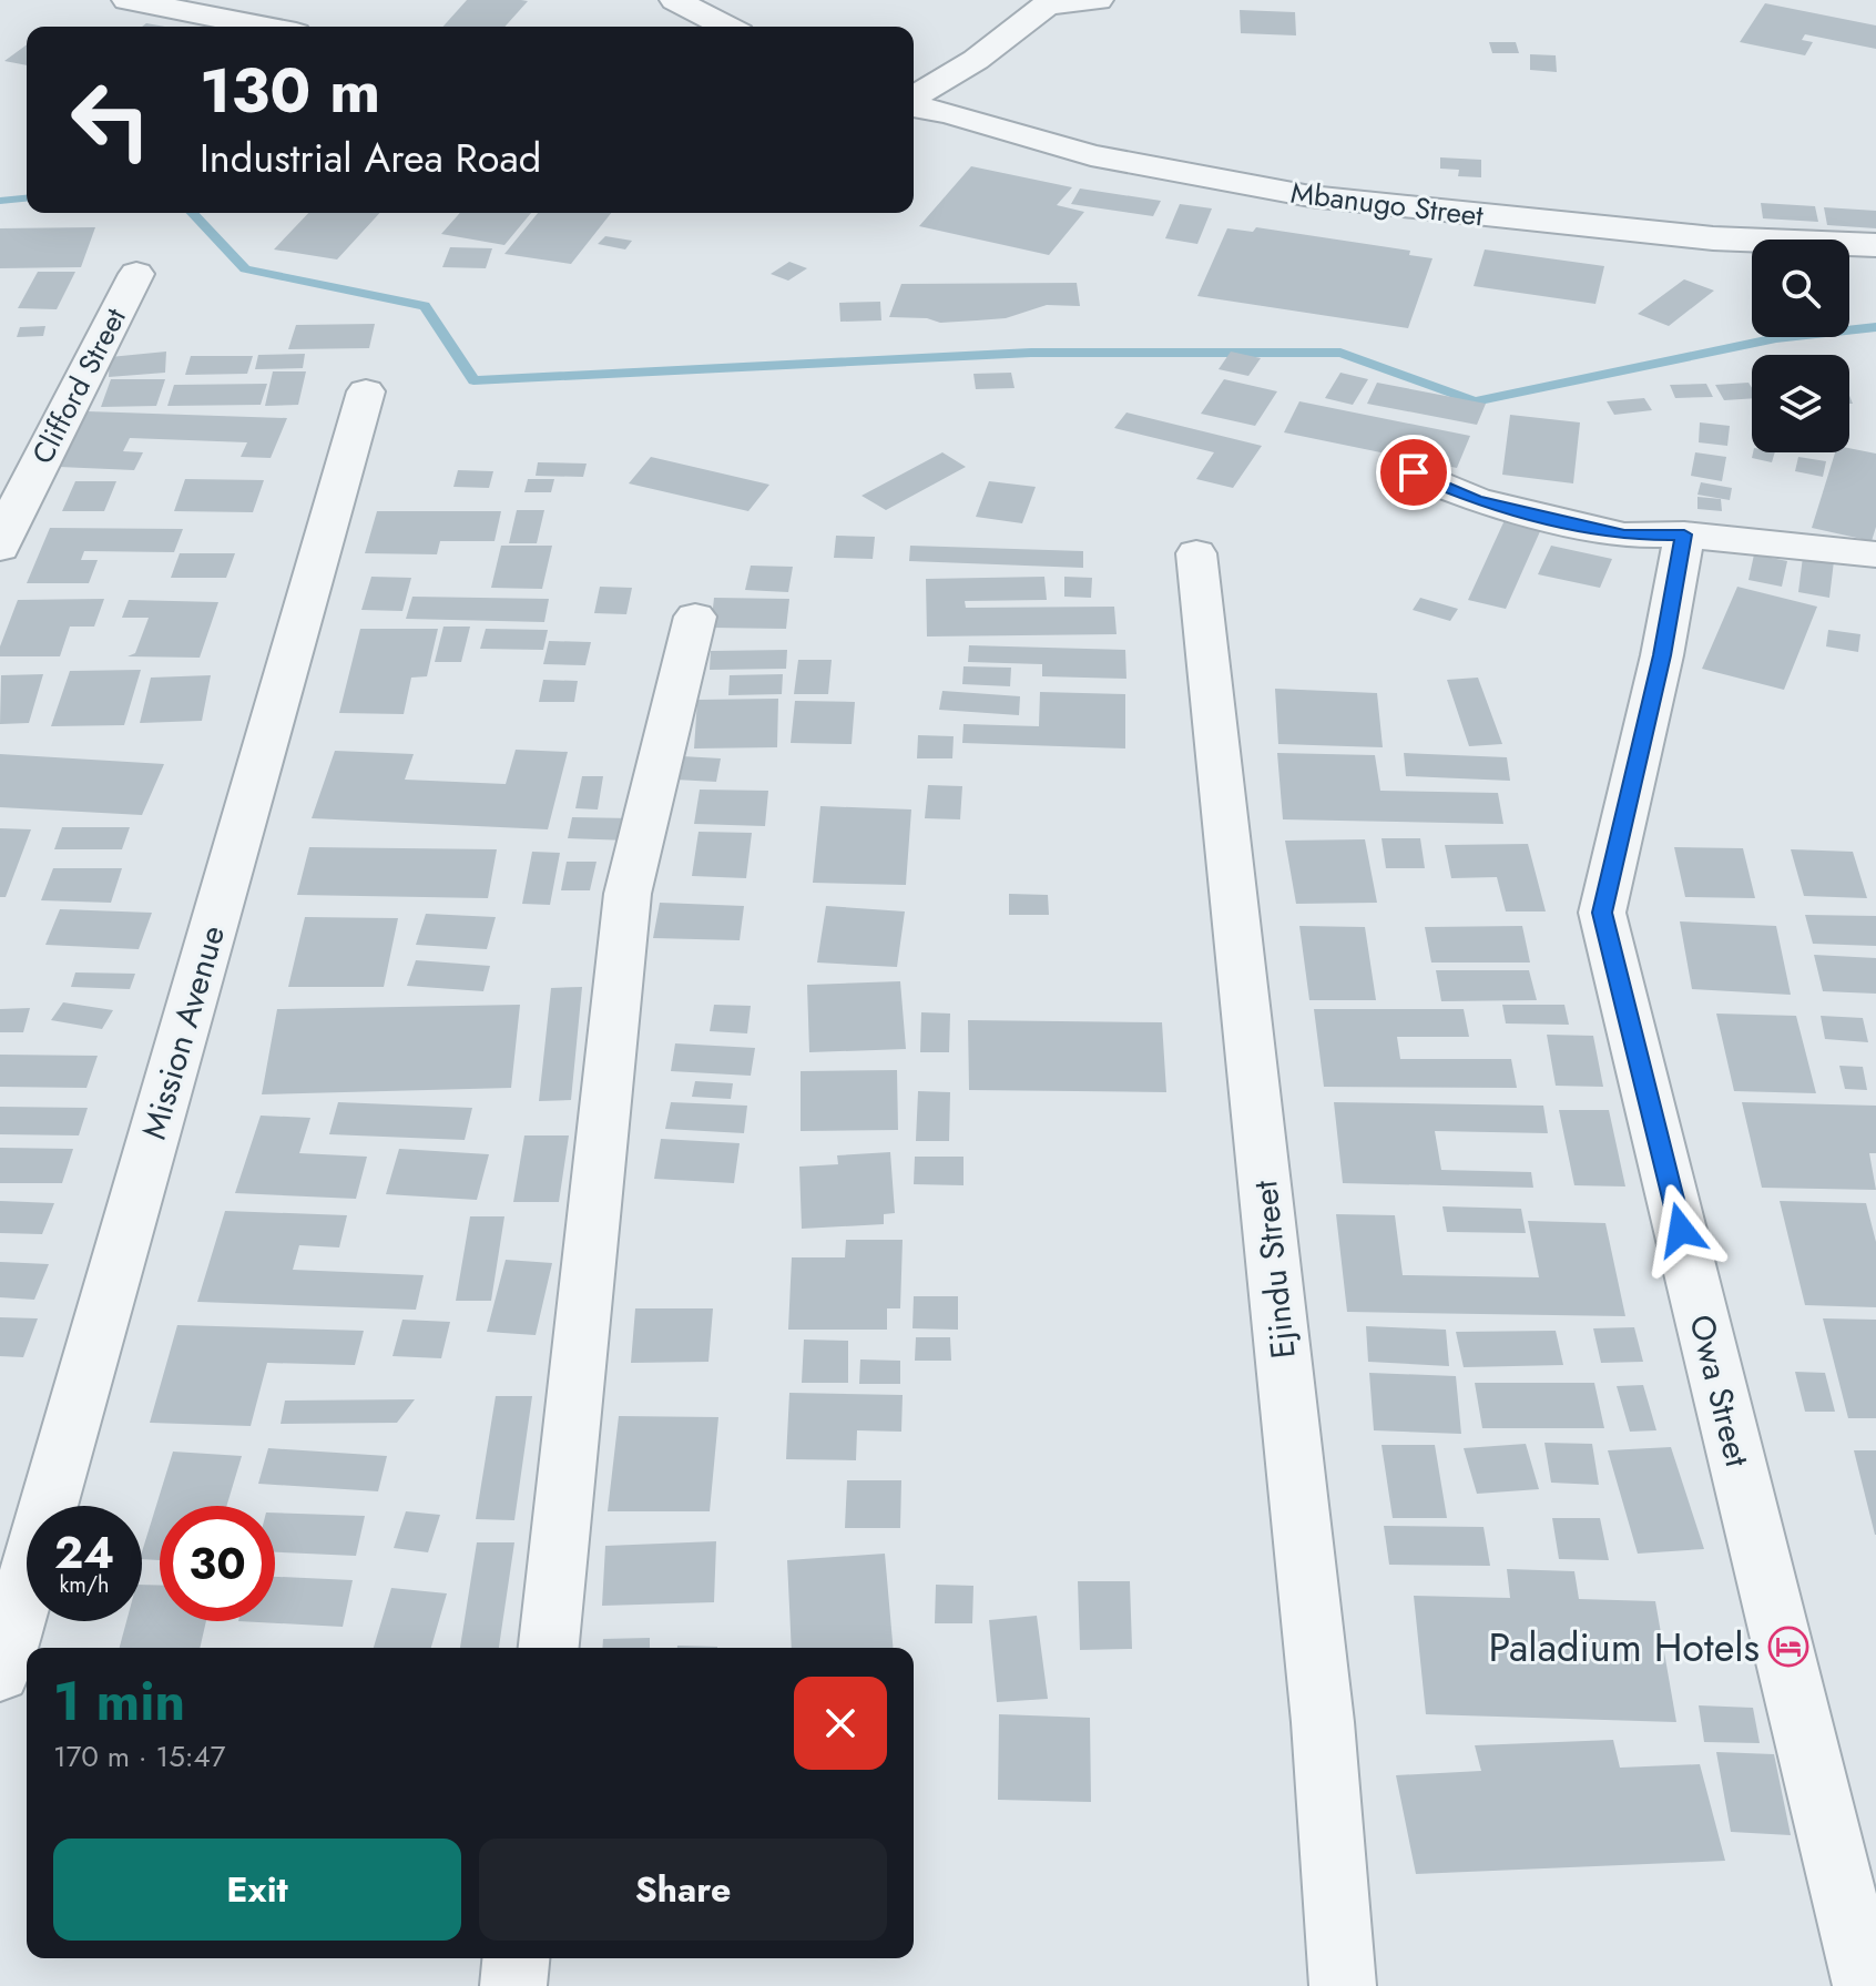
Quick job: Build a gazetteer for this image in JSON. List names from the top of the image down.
{
  "streets": {
    "street": [
      "Mbanugo Street",
      "Clifford Street",
      "Mission Avenue",
      "Ejindu Street",
      "Owa Street"
    ]
  },
  "places": {
    "hotel": ["Paladium Hotels"]
  },
  "page": {
    "turn": ["130 m", "Industrial Area Road"],
    "speed": "24 km/h",
    "limit": "30",
    "heading": ["1 min", "170 m · 15:47"],
    "buttons": ["Exit", "Share"]
  }
}
